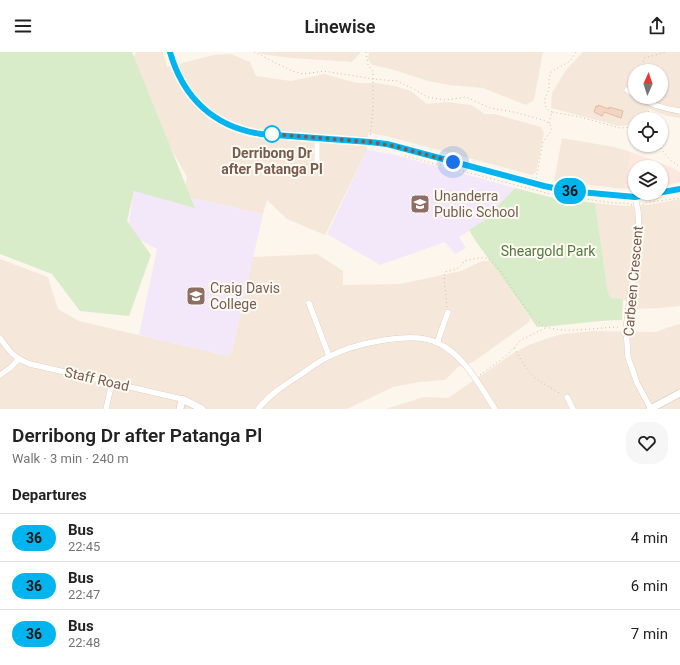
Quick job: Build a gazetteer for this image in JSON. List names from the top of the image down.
{
  "streets": {
    "street": ["Carbeen Crescent", "Staff Road"]
  },
  "parks": ["Sheargold Park"],
  "places": {
    "other": ["Derribong Dr after Patanga Pl"],
    "school or university": ["Unanderra Public School", "Craig Davis College"]
  },
  "lines": ["bus line 36"],
  "north": "top",
  "page": {
    "header": "Linewise",
    "on_map": "36",
    "heading": [
      ["Derribong Dr after Patanga Pl", "Walk · 3 min · 240 m"],
      "Departures"
    ],
    "list": [
      {
        "mark": "36",
        "name": "Bus",
        "note": "22:45",
        "value": "4 min"
      },
      {
        "mark": "36",
        "name": "Bus",
        "note": "22:47",
        "value": "6 min"
      },
      {
        "mark": "36",
        "name": "Bus",
        "note": "22:48",
        "value": "7 min"
      }
    ]
  }
}
